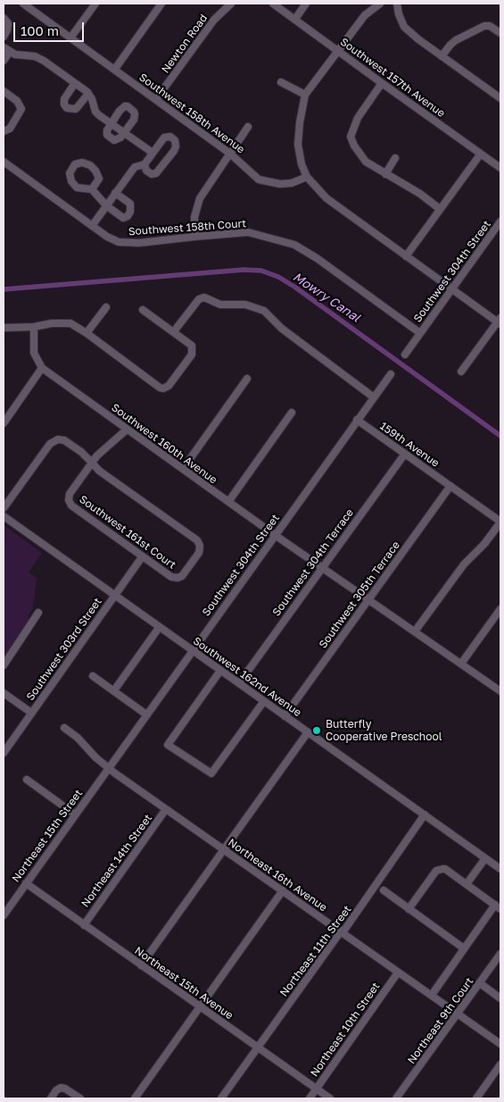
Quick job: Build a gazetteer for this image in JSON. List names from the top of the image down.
{
  "streets": {
    "street": [
      "Newton Road",
      "Southwest 157th Avenue",
      "Southwest 158th Avenue",
      "Southwest 158th Court",
      "Southwest 304th Street",
      "Southwest 160th Avenue",
      "159th Avenue",
      "Southwest 161st Court",
      "Southwest 304th Terrace",
      "Southwest 305th Terrace",
      "Southwest 303rd Street",
      "Southwest 162nd Avenue",
      "Northeast 15th Street",
      "Northeast 14th Street",
      "Northeast 16th Avenue",
      "Northeast 11th Street",
      "Northeast 15th Avenue",
      "Northeast 9th Court",
      "Northeast 10th Street"
    ]
  },
  "crossings": [
    ["Newton Road", "Southwest 158th Avenue"],
    ["Southwest 158th Court", "Southwest 304th Street"],
    ["Southwest 304th Street", "Southwest 160th Avenue"],
    ["Southwest 304th Street", "159th Avenue"],
    ["Southwest 304th Street", "Southwest 162nd Avenue"],
    ["Southwest 304th Street", "Northeast 15th Street"],
    ["Southwest 304th Street", "Northeast 16th Avenue"],
    ["Southwest 160th Avenue", "Southwest 304th Terrace"],
    ["Southwest 160th Avenue", "Southwest 305th Terrace"],
    ["159th Avenue", "Southwest 304th Terrace"],
    ["159th Avenue", "Southwest 305th Terrace"],
    ["Southwest 161st Court", "Southwest 303rd Street"],
    ["Southwest 304th Terrace", "Southwest 162nd Avenue"],
    ["Southwest 305th Terrace", "Southwest 162nd Avenue"],
    ["Southwest 303rd Street", "Southwest 162nd Avenue"],
    ["Southwest 162nd Avenue", "Northeast 11th Street"],
    ["Northeast 15th Street", "Northeast 16th Avenue"],
    ["Northeast 15th Street", "Northeast 15th Avenue"],
    ["Northeast 14th Street", "Northeast 16th Avenue"],
    ["Northeast 14th Street", "Northeast 15th Avenue"],
    ["Northeast 16th Avenue", "Northeast 11th Street"],
    ["Northeast 16th Avenue", "Northeast 9th Court"],
    ["Northeast 16th Avenue", "Northeast 10th Street"],
    ["Northeast 11th Street", "Northeast 15th Avenue"],
    ["Northeast 15th Avenue", "Northeast 10th Street"]
  ],
  "water": ["Mowry Canal"],
  "places": ["Butterfly Cooperative Preschool"],
  "scale_bar": "100 m"
}
